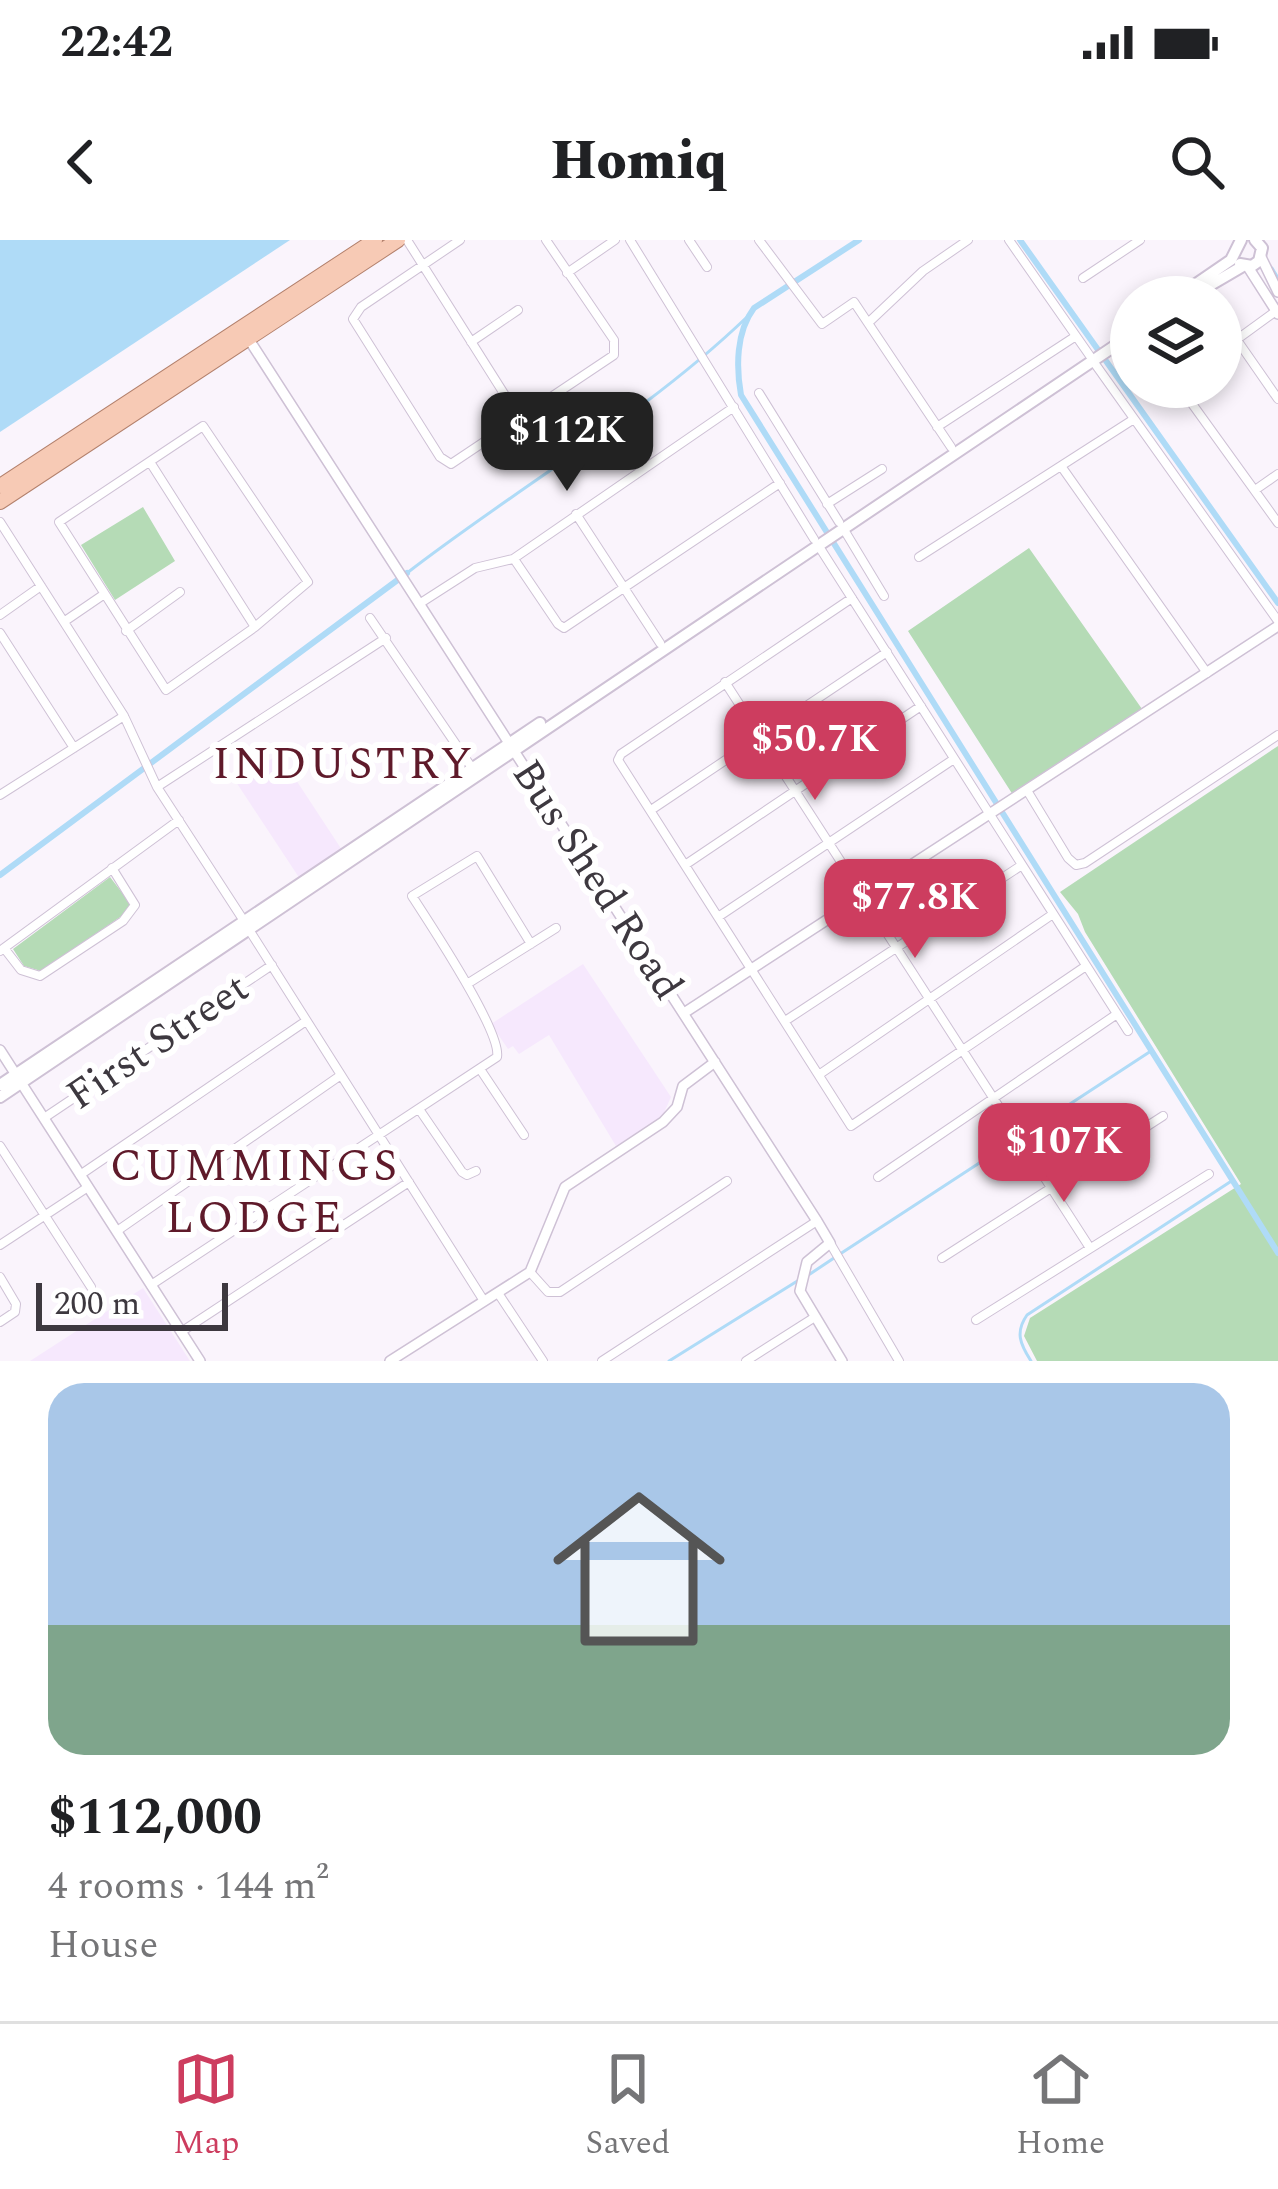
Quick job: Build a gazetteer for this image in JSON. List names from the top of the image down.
{
  "streets": {
    "street": ["Bus Shed Road", "First Street"]
  },
  "districts": ["INDUSTRY", "CUMMINGS LODGE"],
  "scale_bar": "200 m",
  "page": {
    "status": "22:42",
    "header": "Homiq",
    "price": [
      "$112K",
      "$50.7K",
      "$77.8K",
      "$107K"
    ],
    "scale": "200 m",
    "list": [
      {
        "name": "$112,000",
        "note": "4 rooms · 144 m² · House"
      }
    ],
    "tabs": ["Map", "Saved", "Home"]
  }
}
